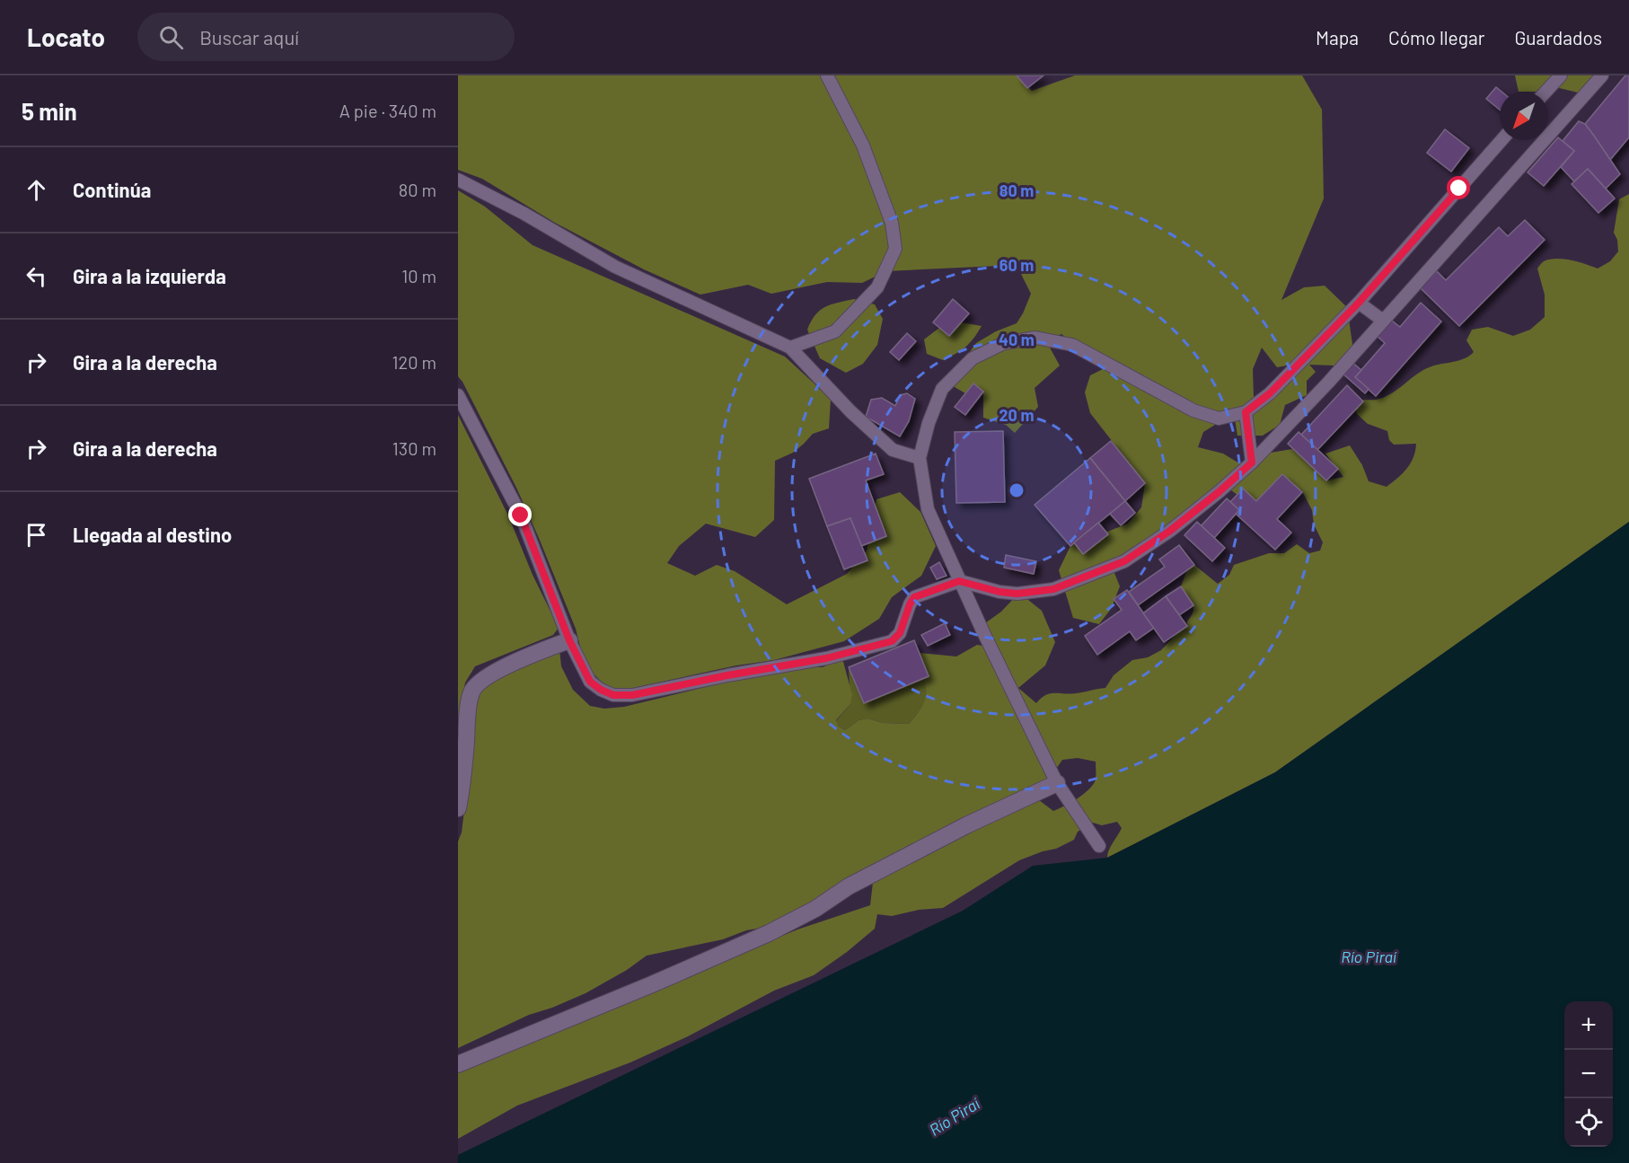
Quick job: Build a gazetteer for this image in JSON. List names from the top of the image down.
{
  "water": ["Río Piraí"],
  "north": "bottom left",
  "page": {
    "header": "Locato",
    "search": "Buscar aquí",
    "nav": ["Mapa", "Cómo llegar", "Guardados"],
    "heading": ["5 min", "A pie · 340 m"],
    "list": [
      ["Continúa", "80 m"],
      ["Gira a la izquierda", "10 m"],
      ["Gira a la derecha", "120 m"],
      ["Gira a la derecha", "130 m"],
      "Llegada al destino"
    ],
    "map_buttons": ["+", "−"]
  },
  "rings": [
    "80 m",
    "60 m",
    "40 m",
    "20 m"
  ]
}
